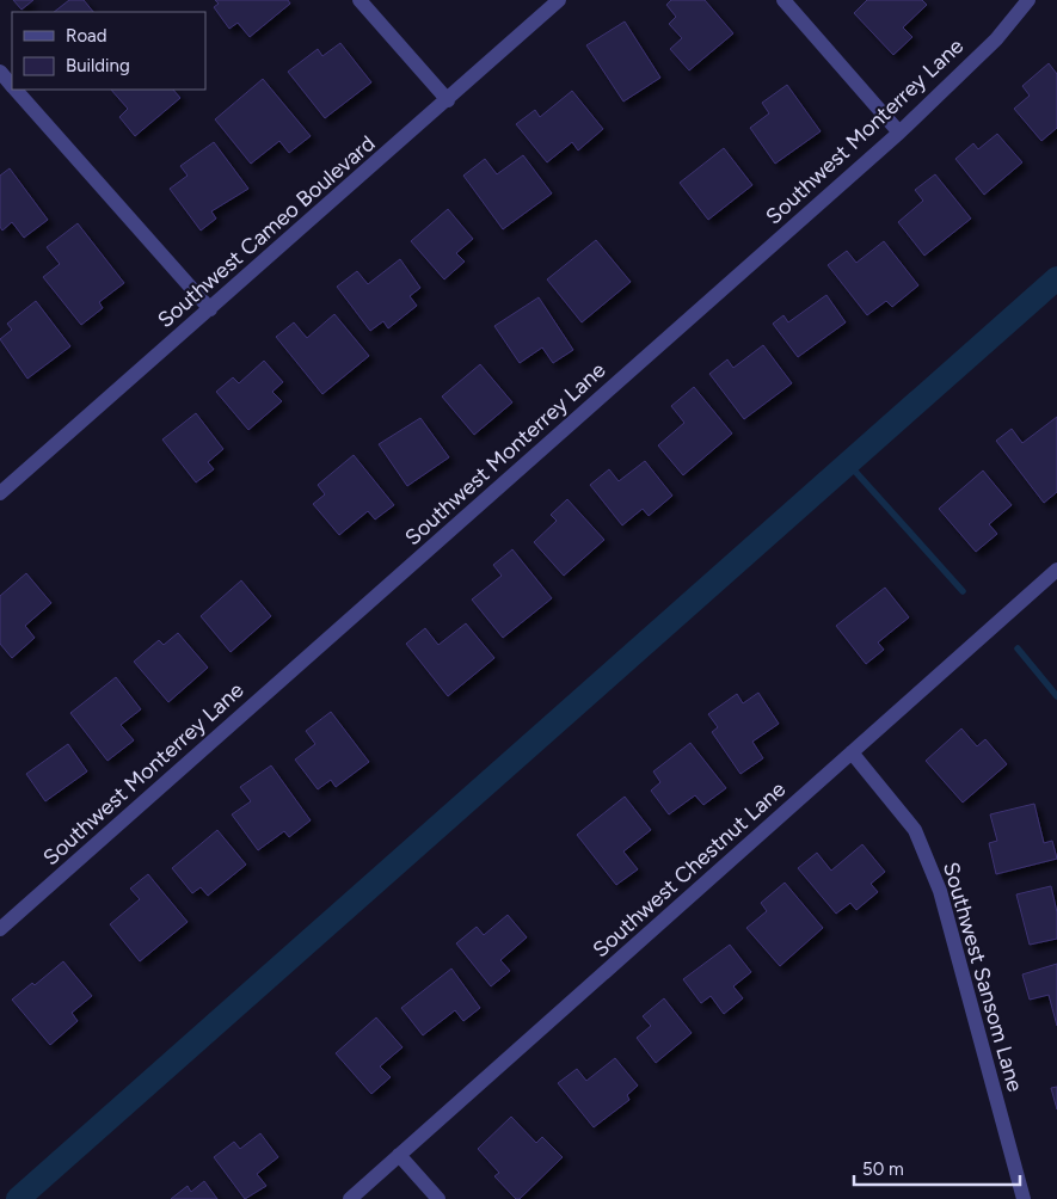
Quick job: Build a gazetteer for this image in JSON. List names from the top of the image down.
{
  "streets": {
    "street": [
      "Southwest Monterrey Lane",
      "Southwest Cameo Boulevard",
      "Southwest Chestnut Lane",
      "Southwest Sansom Lane"
    ]
  },
  "crossings": [
    ["Southwest Chestnut Lane", "Southwest Sansom Lane"]
  ],
  "legend": ["Road", "Building"],
  "scale_bar": "50 m"
}
